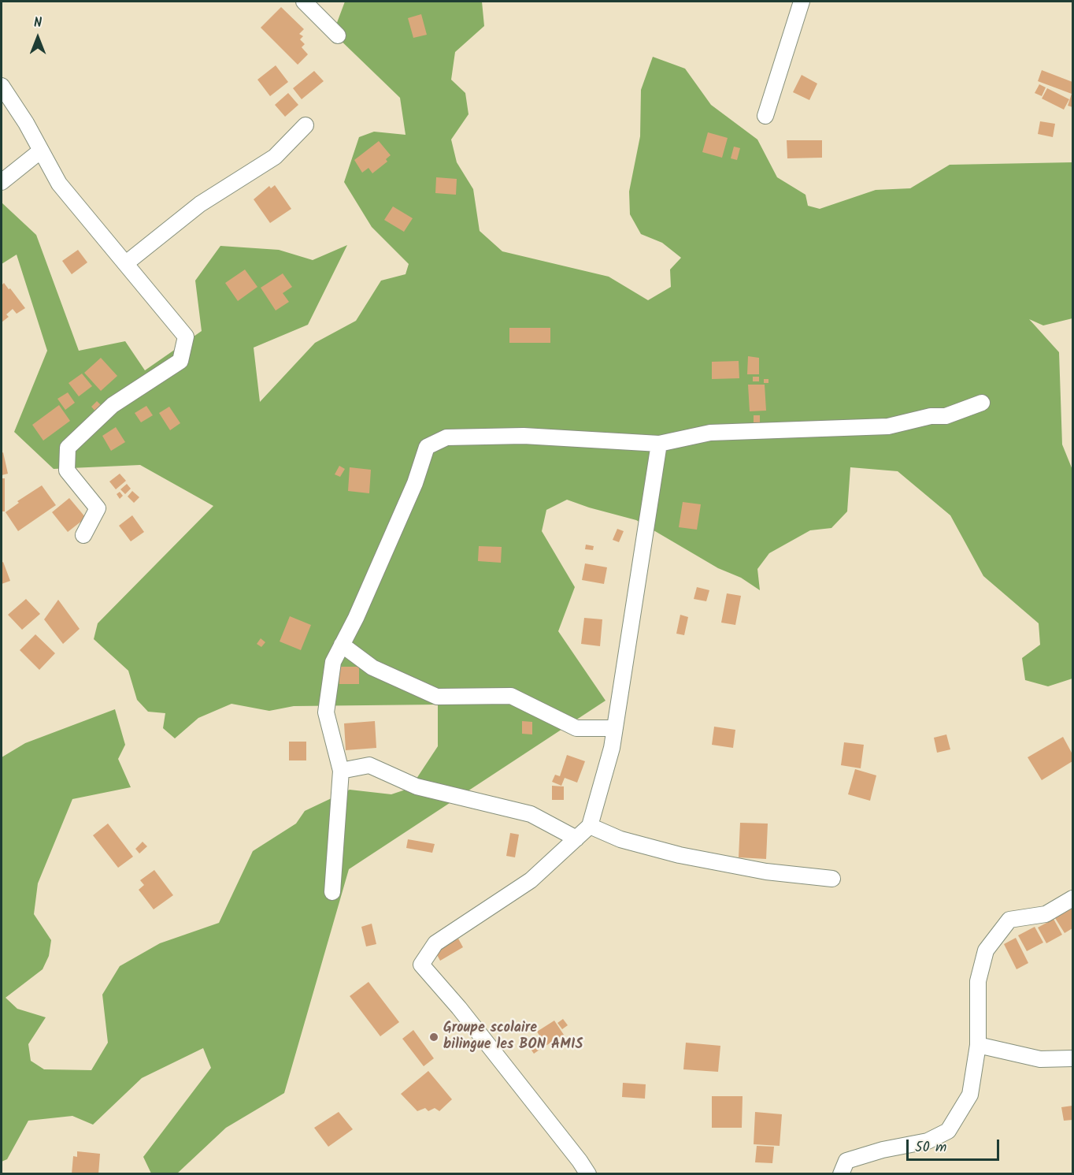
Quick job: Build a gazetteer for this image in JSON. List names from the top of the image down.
{
  "places": ["Groupe scolaire bilingue les BON AMIS"],
  "scale_bar": "50 m",
  "north": "top"
}
